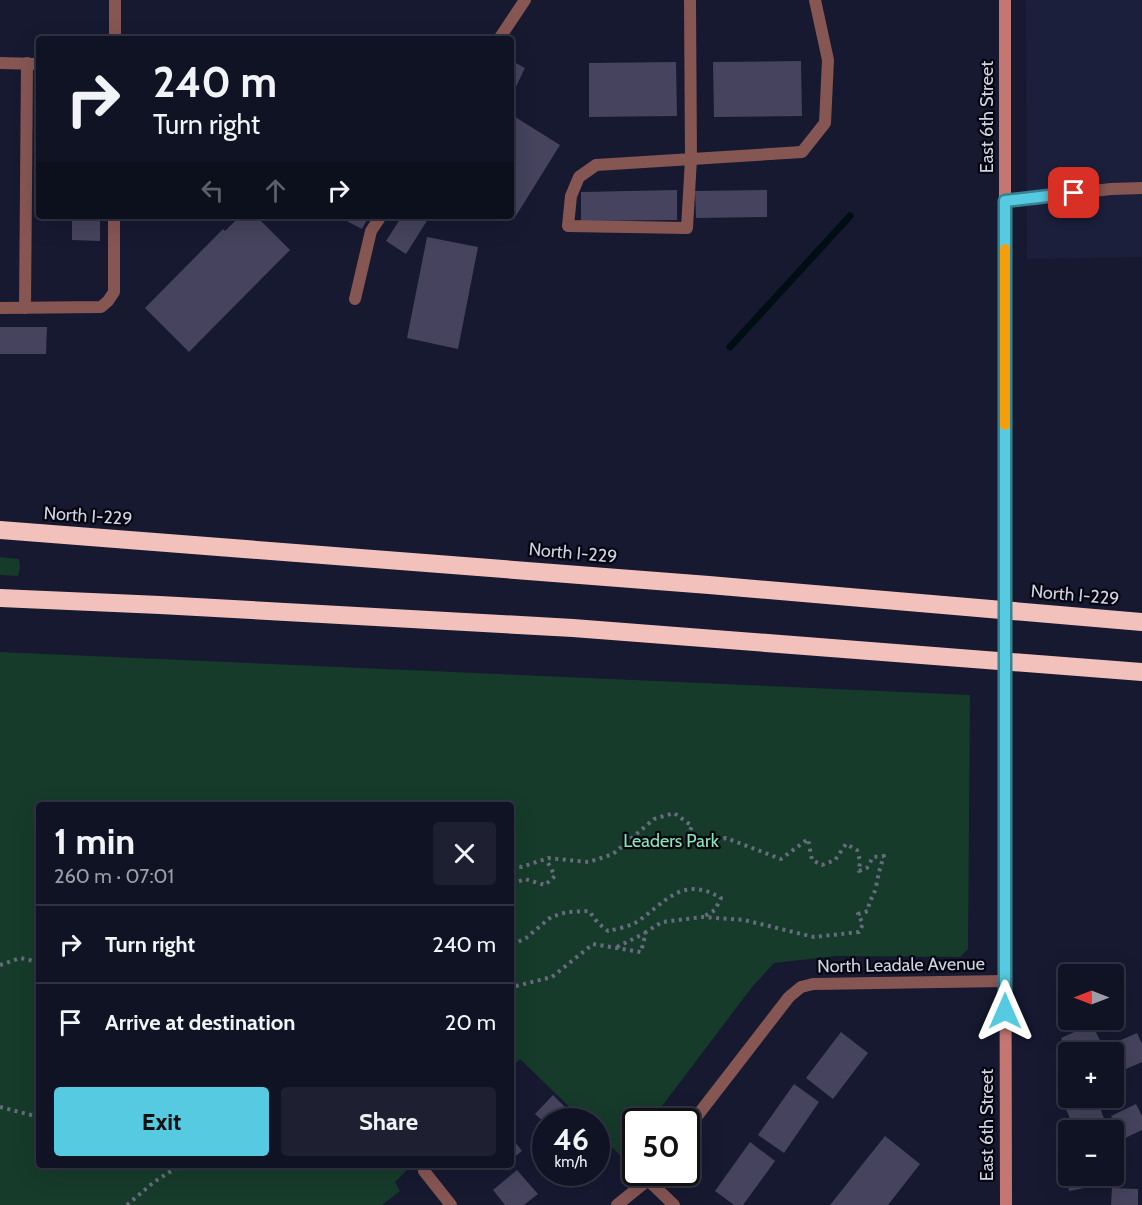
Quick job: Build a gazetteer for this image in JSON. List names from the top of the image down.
{
  "streets": {
    "highway": ["North I-229"],
    "main road": ["East 6th Street"],
    "street": ["North Leadale Avenue"]
  },
  "crossings": [
    ["East 6th Street", "North Leadale Avenue"]
  ],
  "parks": ["Leaders Park"],
  "north": "left",
  "page": {
    "turn": ["240 m", "Turn right"],
    "heading": ["1 min", "260 m · 07:01"],
    "list": [
      {
        "name": "Turn right",
        "value": "240 m"
      },
      {
        "name": "Arrive at destination",
        "value": "20 m"
      }
    ],
    "map_buttons": ["+", "−"],
    "buttons": ["Exit", "Share"],
    "speed": "46 km/h",
    "limit": "50"
  }
}
